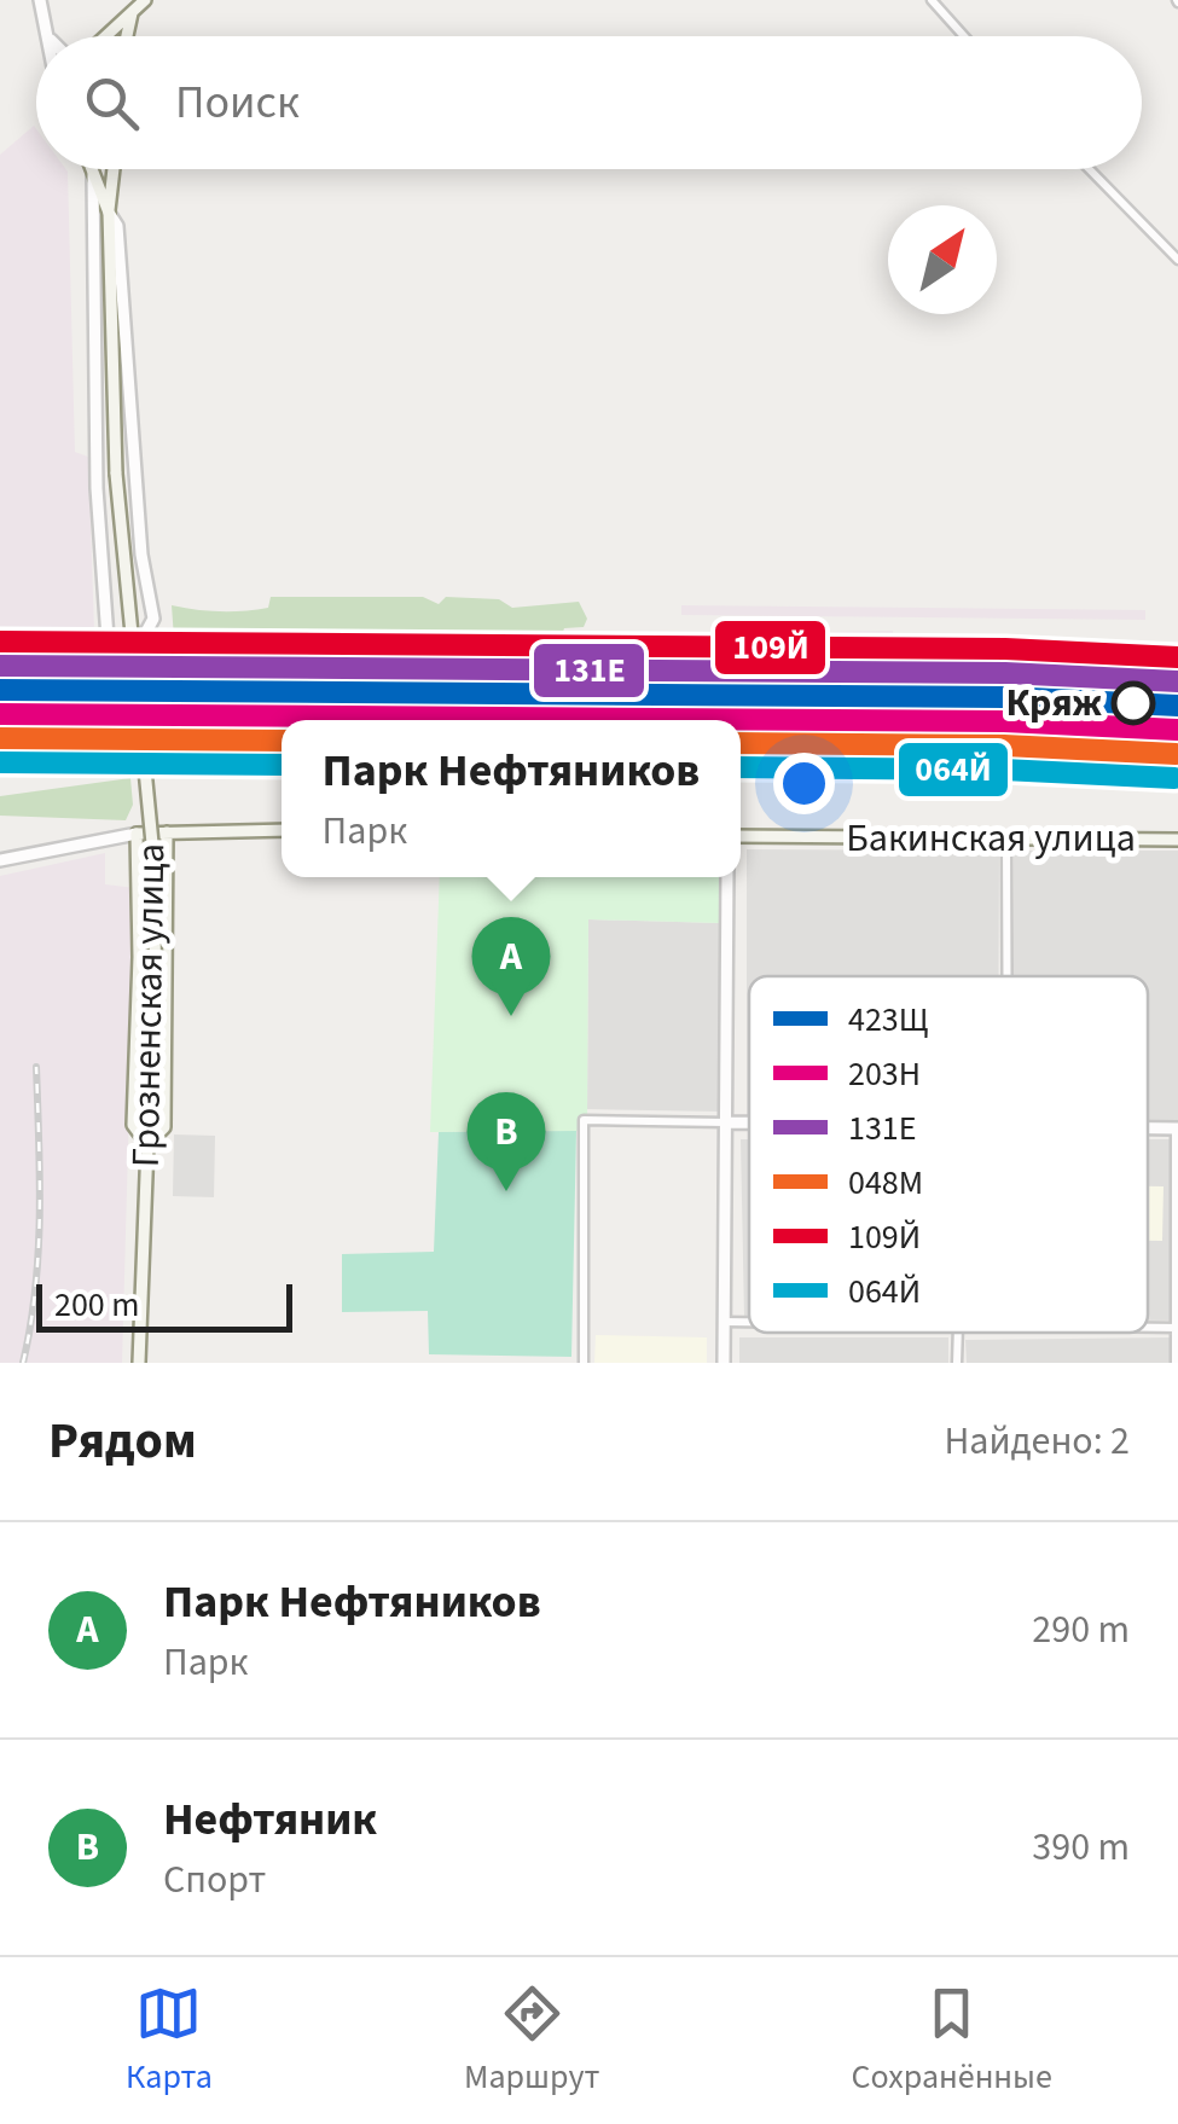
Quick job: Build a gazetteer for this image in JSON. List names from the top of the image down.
{
  "streets": {
    "main road": ["Бакинская улица", "Грозненская улица"]
  },
  "places": ["Кряж"],
  "lines": [
    "transit line 109Й",
    "transit line 131Е",
    "transit line 423Щ",
    "transit line 203Н",
    "transit line 048М",
    "transit line 064Й"
  ],
  "legend": [
    "423Щ",
    "203Н",
    "131Е",
    "048М",
    "109Й",
    "064Й"
  ],
  "scale_bar": "200 m",
  "north": "top right",
  "page": {
    "search": "Поиск",
    "popup": ["Парк Нефтяников", "Парк"],
    "pins": ["A", "B"],
    "scale": "200 m",
    "heading": ["Рядом", "Найдено: 2"],
    "list": [
      {
        "mark": "A",
        "name": "Парк Нефтяников",
        "note": "Парк",
        "value": "290 m"
      },
      {
        "mark": "B",
        "name": "Нефтяник",
        "note": "Спорт",
        "value": "390 m"
      }
    ],
    "nav": ["Карта", "Маршрут", "Сохранённые"]
  }
}
